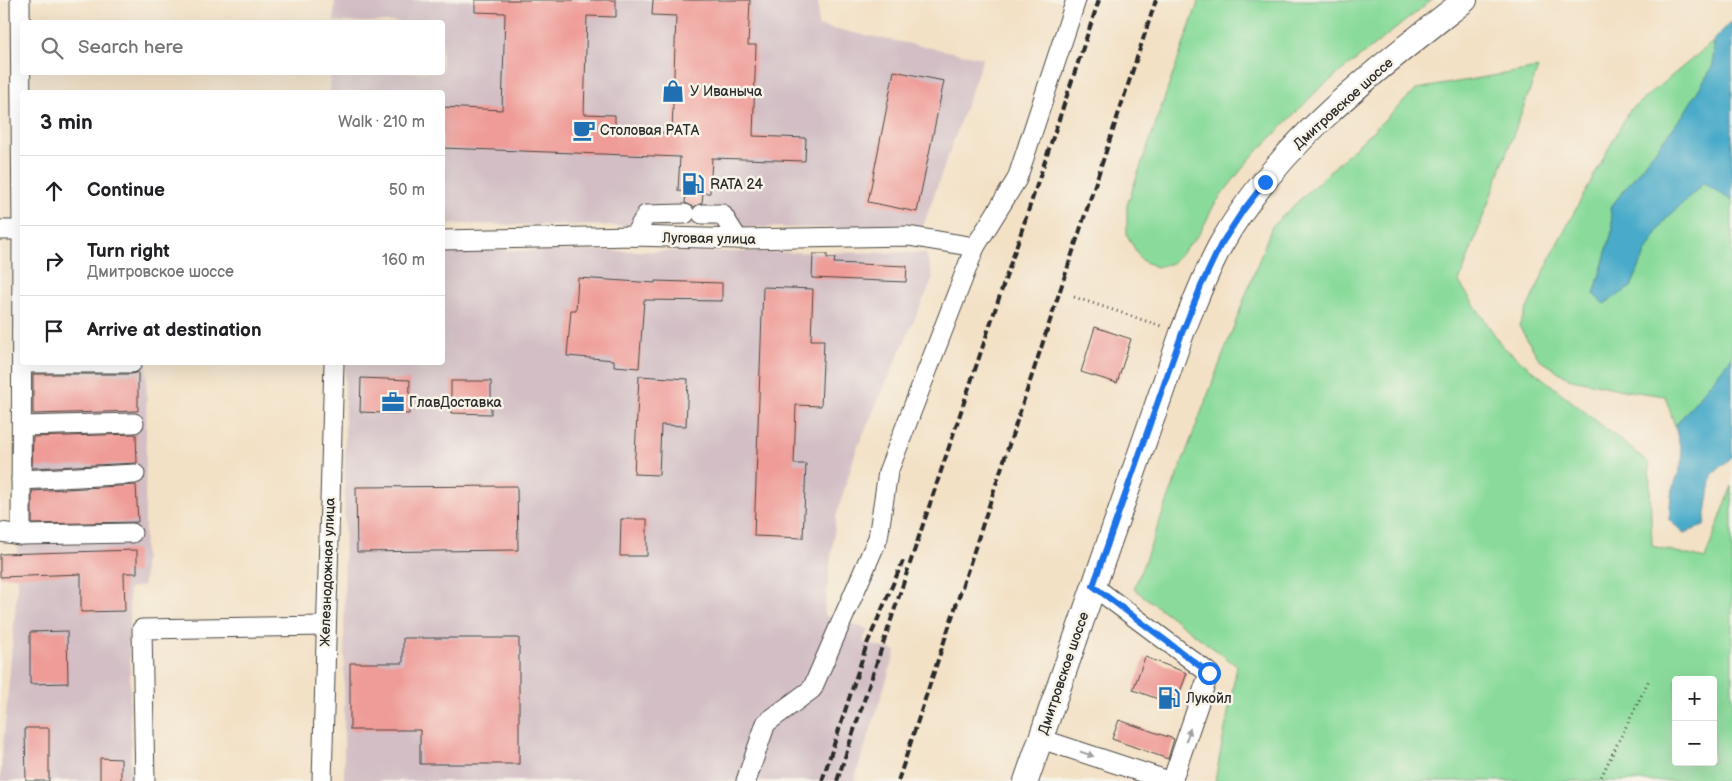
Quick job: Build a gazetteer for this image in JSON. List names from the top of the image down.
{
  "streets": {
    "main road": ["Дмитровское шоссе"],
    "street": ["Луговая улица", "Железнодожная улица"]
  },
  "places": {
    "shop": ["У Иваныча"],
    "cafe": ["Столовая РАТА"],
    "fuel station": ["RATA 24", "Лукойл"],
    "office": ["ГлавДоставка"]
  },
  "page": {
    "search": "Search here",
    "heading": ["3 min", "Walk · 210 m"],
    "list": [
      ["Continue", "50 m"],
      ["Turn right", "Дмитровское шоссе", "160 m"],
      "Arrive at destination"
    ],
    "map_buttons": ["+", "−"]
  }
}
